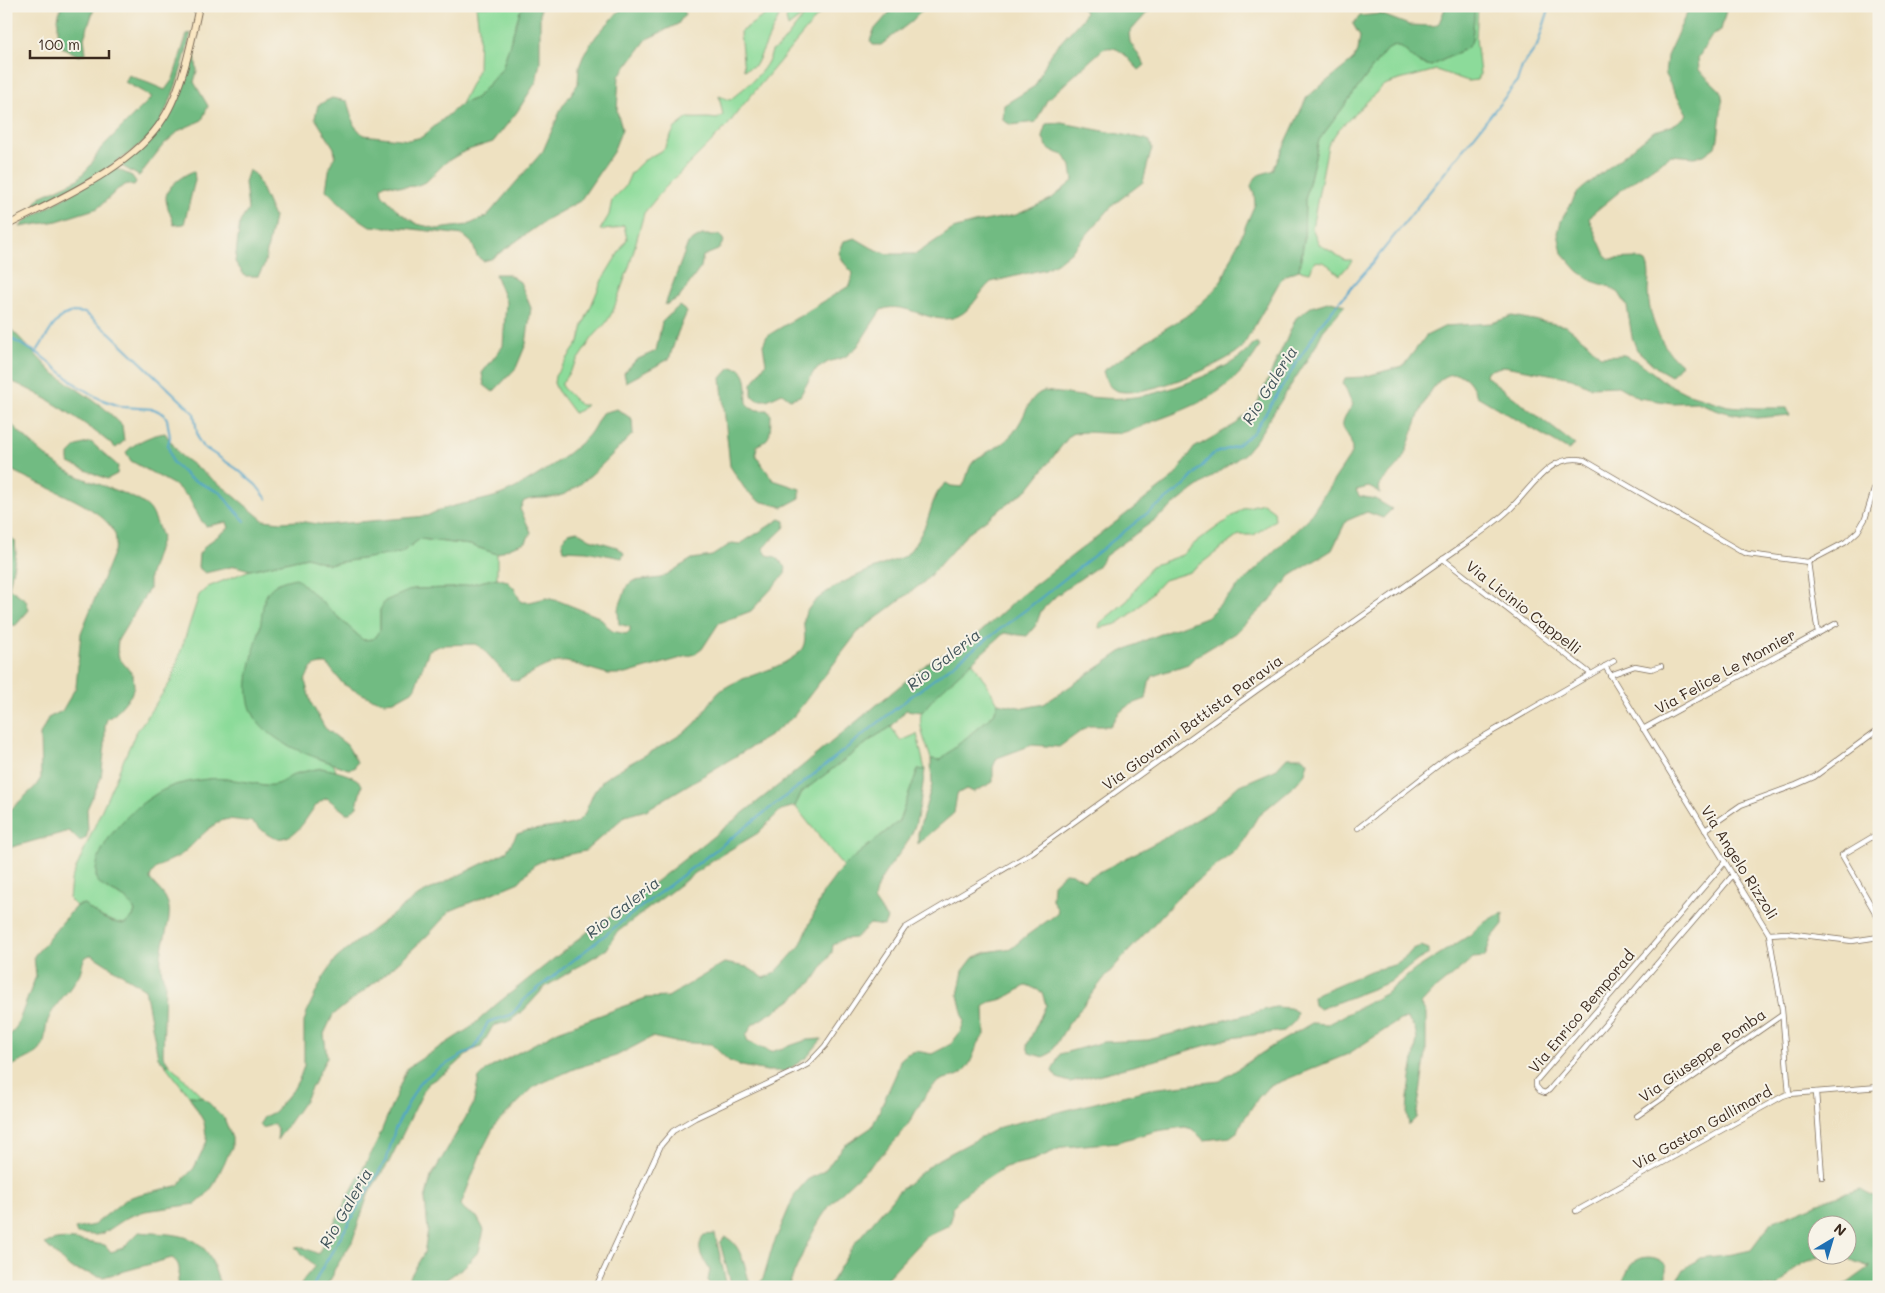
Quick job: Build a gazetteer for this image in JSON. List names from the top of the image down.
{
  "streets": {
    "street": [
      "Via Licinio Cappelli",
      "Via Felice Le Monnier",
      "Via Giovanni Battista Paravia",
      "Via Angelo Rizzoli",
      "Via Enrico Bemporad",
      "Via Giuseppe Pomba",
      "Via Gaston Gallimard"
    ]
  },
  "crossings": [
    ["Via Licinio Cappelli", "Via Giovanni Battista Paravia"],
    ["Via Felice Le Monnier", "Via Giovanni Battista Paravia"],
    ["Via Felice Le Monnier", "Via Angelo Rizzoli"],
    ["Via Angelo Rizzoli", "Via Enrico Bemporad"],
    ["Via Angelo Rizzoli", "Via Giuseppe Pomba"],
    ["Via Angelo Rizzoli", "Via Gaston Gallimard"]
  ],
  "water": ["Rio Galeria"],
  "scale_bar": "100 m",
  "north": "top right"
}
